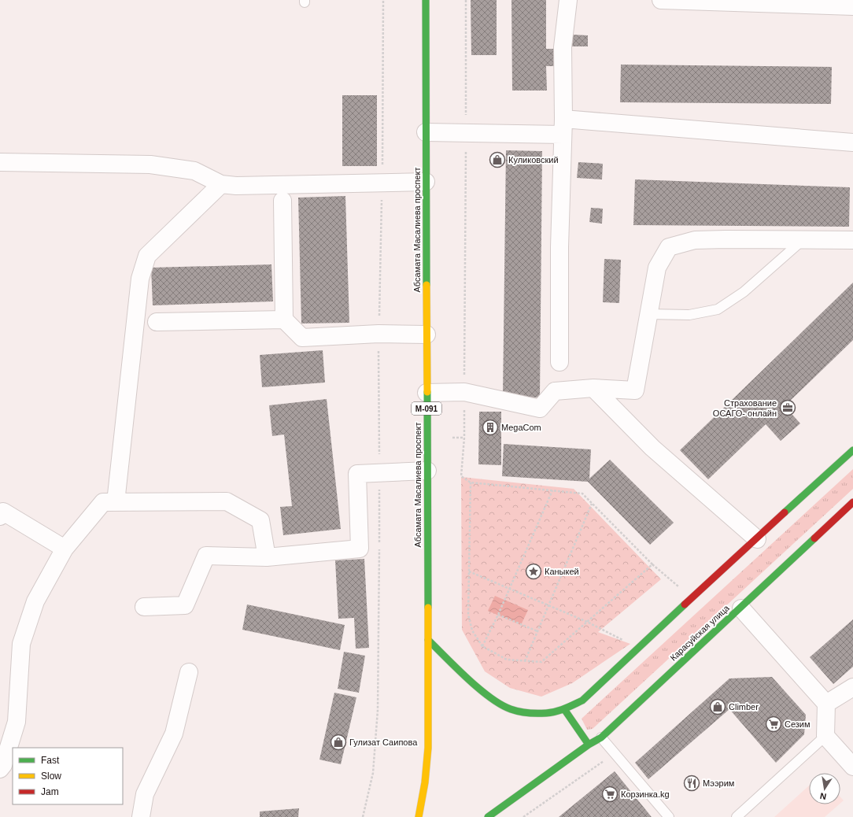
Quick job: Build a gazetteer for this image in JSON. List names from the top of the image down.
{
  "streets": {
    "main road": ["Абсамата Масалиева проспект", "М-091", "Карасуйская улица"]
  },
  "places": {
    "shop": ["Куликовский", "Climber", "Гулизат Саипова"],
    "office": ["Страхование ОСАГО- онлайн"],
    "building": ["MegaCom"],
    "place": ["Каныкей"],
    "supermarket": ["Сезим", "Корзинка.kg"],
    "restaurant": ["Мээрим"]
  },
  "legend": ["Fast", "Slow", "Jam"],
  "north": "bottom"
}
